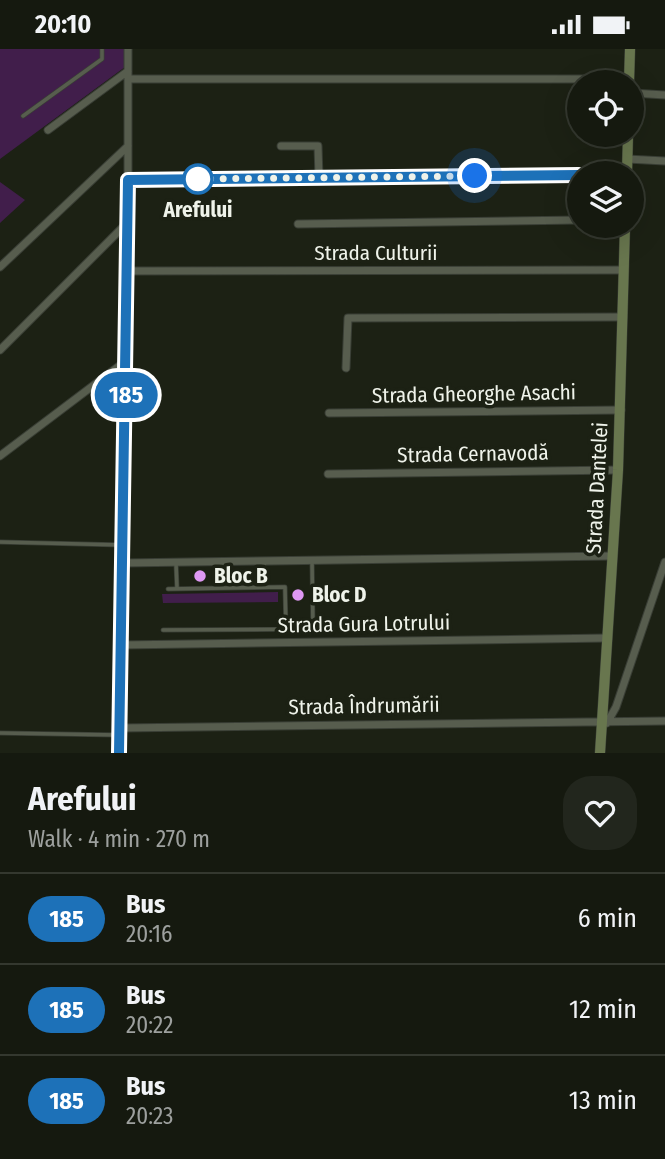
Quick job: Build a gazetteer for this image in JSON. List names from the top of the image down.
{
  "streets": {
    "street": [
      "Strada Culturii",
      "Strada Gheorghe Asachi",
      "Strada Cernavodă",
      "Strada Dantelei",
      "Strada Gura Lotrului",
      "Strada Îndrumării"
    ]
  },
  "crossings": [
    ["Strada Culturii", "Strada Dantelei"],
    ["Strada Gheorghe Asachi", "Strada Dantelei"],
    ["Strada Cernavodă", "Strada Dantelei"],
    ["Strada Dantelei", "Strada Gura Lotrului"],
    ["Strada Dantelei", "Strada Îndrumării"]
  ],
  "places": ["Arefului", "Bloc B", "Bloc D"],
  "lines": ["bus line 185"],
  "page": {
    "status": "20:10",
    "on_map": "185",
    "heading": ["Arefului", "Walk · 4 min · 270 m"],
    "list": [
      {
        "mark": "185",
        "name": "Bus",
        "note": "20:16",
        "value": "6 min"
      },
      {
        "mark": "185",
        "name": "Bus",
        "note": "20:22",
        "value": "12 min"
      },
      {
        "mark": "185",
        "name": "Bus",
        "note": "20:23",
        "value": "13 min"
      }
    ]
  }
}
